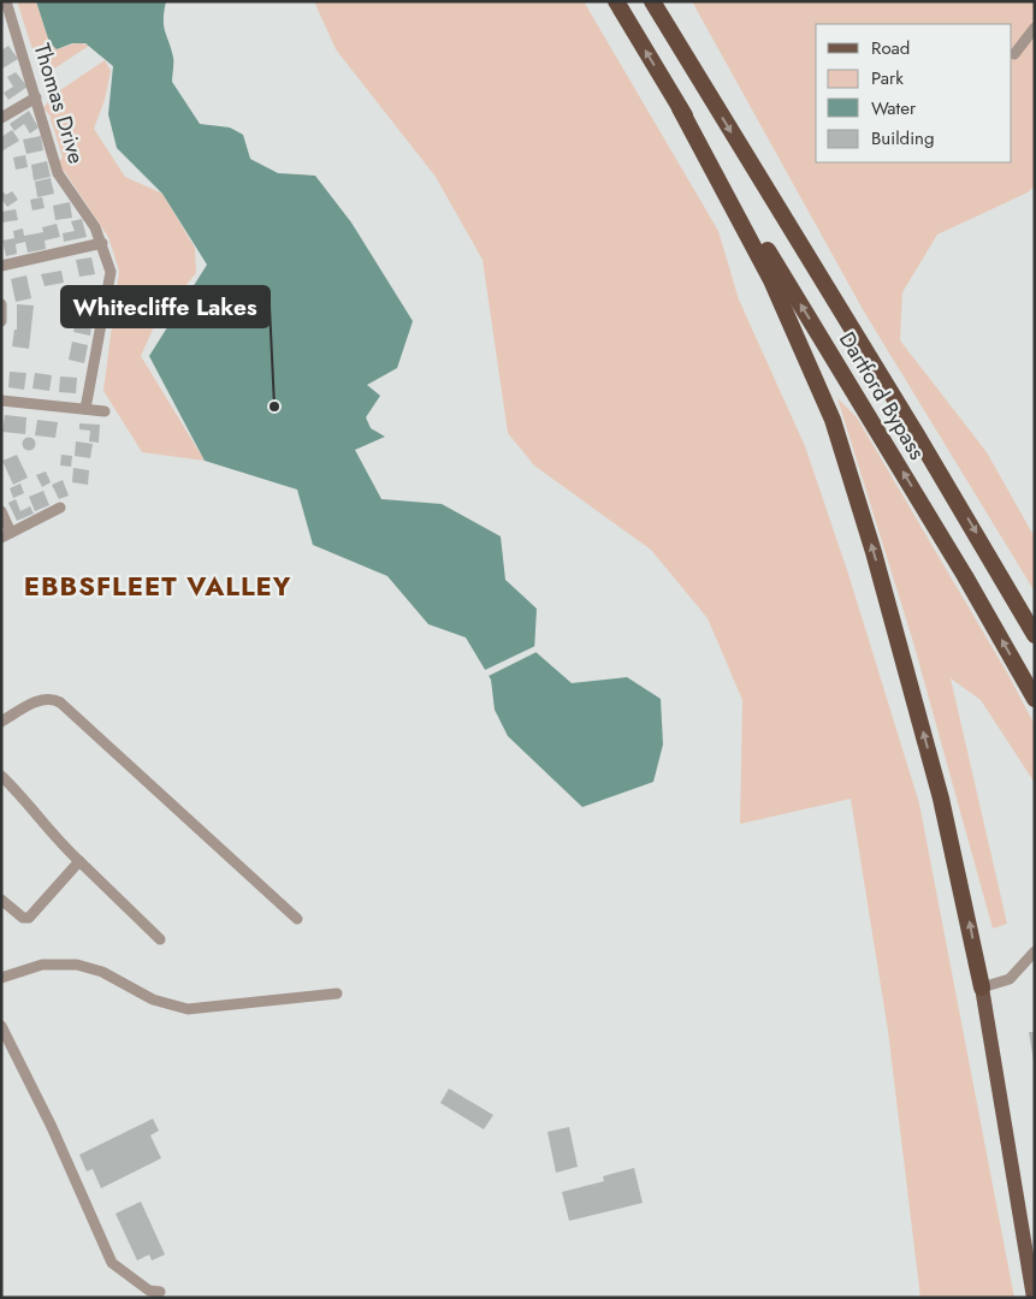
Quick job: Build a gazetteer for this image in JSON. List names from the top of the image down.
{
  "streets": {
    "highway": ["Dartford Bypass"],
    "street": ["Thomas Drive"]
  },
  "districts": ["EBBSFLEET VALLEY"],
  "places": ["Whitecliffe Lakes"],
  "legend": [
    "Road",
    "Park",
    "Water",
    "Building"
  ]
}
